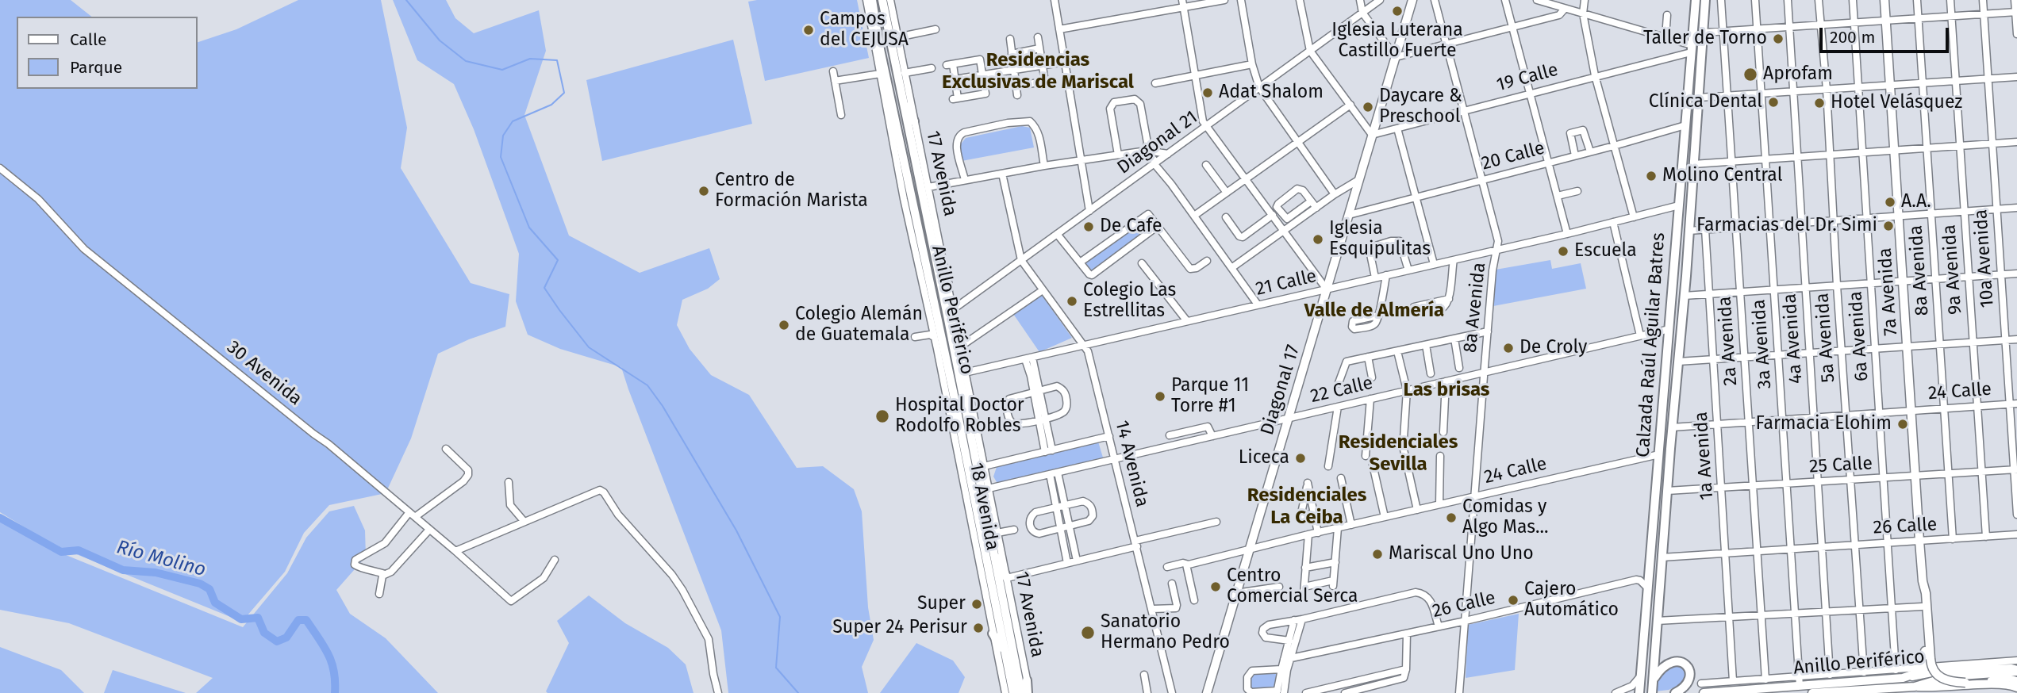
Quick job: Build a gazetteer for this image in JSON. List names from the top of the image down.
{
  "streets": {
    "highway": ["Anillo Periférico", "Calzada Raúl Aguilar Batres"],
    "main road": ["7a Avenida", "Diagonal 17"],
    "street": [
      "19 Calle",
      "Diagonal 21",
      "20 Calle",
      "17 Avenida",
      "10a Avenida",
      "9a Avenida",
      "8a Avenida",
      "21 Calle",
      "6a Avenida",
      "5a Avenida",
      "4a Avenida",
      "2a Avenida",
      "3a Avenida",
      "30 Avenida",
      "22 Calle",
      "24 Calle",
      "1a Avenida",
      "14 Avenida",
      "25 Calle",
      "18 Avenida",
      "26 Calle"
    ]
  },
  "crossings": [
    ["19 Calle", "8a Avenida"],
    ["19 Calle", "Calzada Raúl Aguilar Batres"],
    ["19 Calle", "Diagonal 17"],
    ["Diagonal 21", "17 Avenida"],
    ["Diagonal 21", "14 Avenida"],
    ["20 Calle", "8a Avenida"],
    ["20 Calle", "Calzada Raúl Aguilar Batres"],
    ["20 Calle", "Diagonal 17"],
    ["17 Avenida", "21 Calle"],
    ["17 Avenida", "22 Calle"],
    ["10a Avenida", "24 Calle"],
    ["10a Avenida", "25 Calle"],
    ["9a Avenida", "24 Calle"],
    ["9a Avenida", "25 Calle"],
    ["9a Avenida", "26 Calle"],
    ["8a Avenida", "21 Calle"],
    ["8a Avenida", "22 Calle"],
    ["8a Avenida", "24 Calle"],
    ["8a Avenida", "25 Calle"],
    ["8a Avenida", "26 Calle"],
    ["21 Calle", "Calzada Raúl Aguilar Batres"],
    ["21 Calle", "Diagonal 17"],
    ["21 Calle", "14 Avenida"],
    ["7a Avenida", "24 Calle"],
    ["7a Avenida", "25 Calle"],
    ["7a Avenida", "26 Calle"],
    ["Anillo Periférico", "3a Avenida"],
    ["6a Avenida", "24 Calle"],
    ["6a Avenida", "25 Calle"],
    ["6a Avenida", "26 Calle"],
    ["5a Avenida", "24 Calle"],
    ["5a Avenida", "25 Calle"],
    ["5a Avenida", "26 Calle"],
    ["4a Avenida", "24 Calle"],
    ["4a Avenida", "25 Calle"],
    ["4a Avenida", "26 Calle"],
    ["2a Avenida", "24 Calle"],
    ["2a Avenida", "25 Calle"],
    ["2a Avenida", "26 Calle"],
    ["3a Avenida", "24 Calle"],
    ["3a Avenida", "25 Calle"],
    ["3a Avenida", "26 Calle"],
    ["Calzada Raúl Aguilar Batres", "22 Calle"],
    ["Calzada Raúl Aguilar Batres", "24 Calle"],
    ["Calzada Raúl Aguilar Batres", "25 Calle"],
    ["Calzada Raúl Aguilar Batres", "26 Calle"],
    ["Diagonal 17", "22 Calle"],
    ["Diagonal 17", "24 Calle"],
    ["22 Calle", "14 Avenida"],
    ["24 Calle", "1a Avenida"],
    ["1a Avenida", "25 Calle"],
    ["1a Avenida", "26 Calle"]
  ],
  "districts": [
    "Residencias Exclusivas de Mariscal",
    "Valle de Almería",
    "Las brisas",
    "Residenciales Sevilla",
    "Residenciales La Ceiba"
  ],
  "water": ["Río Molino"],
  "places": [
    "Iglesia Luterana Castillo Fuerte",
    "Campos del CEJUSA",
    "Taller de Torno",
    "Aprofam",
    "Adat Shalom",
    "Clínica Dental",
    "Hotel Velásquez",
    "Daycare & Preschool",
    "Molino Central",
    "Centro de Formación Marista",
    "A.A.",
    "Farmacias del Dr. Simi",
    "De Cafe",
    "Iglesia Esquipulitas",
    "Escuela",
    "Colegio Las Estrellitas",
    "Colegio Alemán de Guatemala",
    "De Croly",
    "Parque 11 Torre #1",
    "Hospital Doctor Rodolfo Robles",
    "Farmacia Elohim",
    "Liceca",
    "Comidas y Algo Mas...",
    "Mariscal Uno Uno",
    "Centro Comercial Serca",
    "Cajero Automático",
    "Super",
    "Super 24 Perisur",
    "Sanatorio Hermano Pedro"
  ],
  "legend": ["Calle", "Parque"],
  "scale_bar": "200 m"
}
